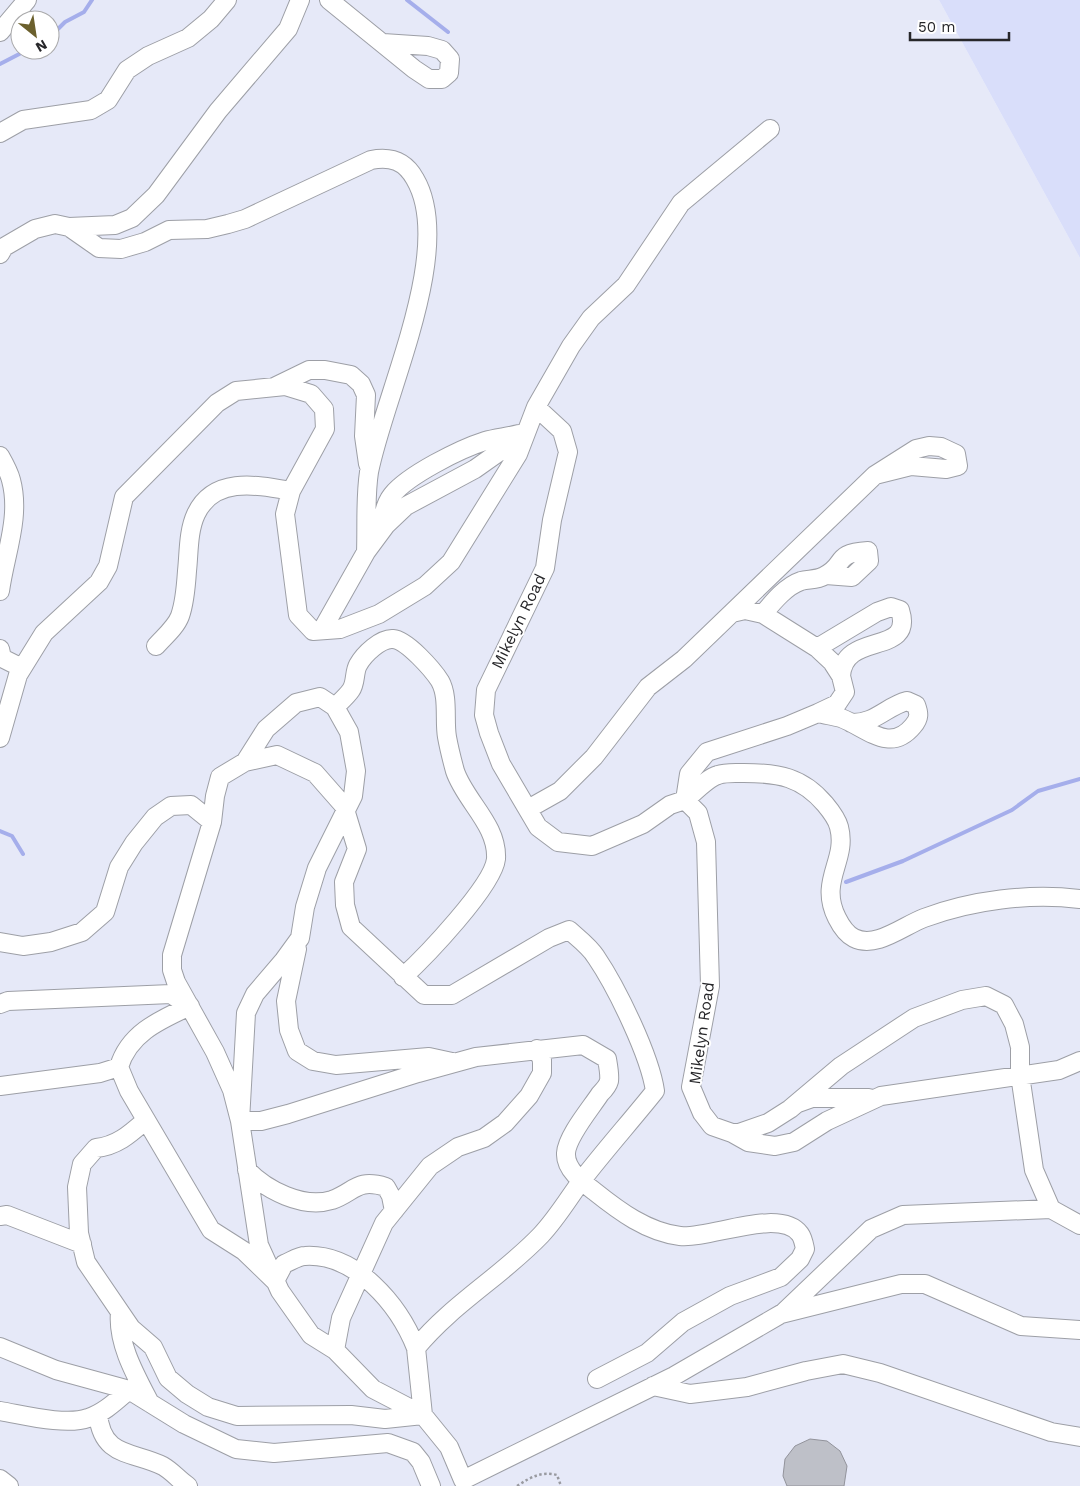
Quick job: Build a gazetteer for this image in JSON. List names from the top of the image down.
{
  "streets": {
    "street": ["Mikelyn Road"]
  },
  "scale_bar": "50 m",
  "north": "bottom right"
}
